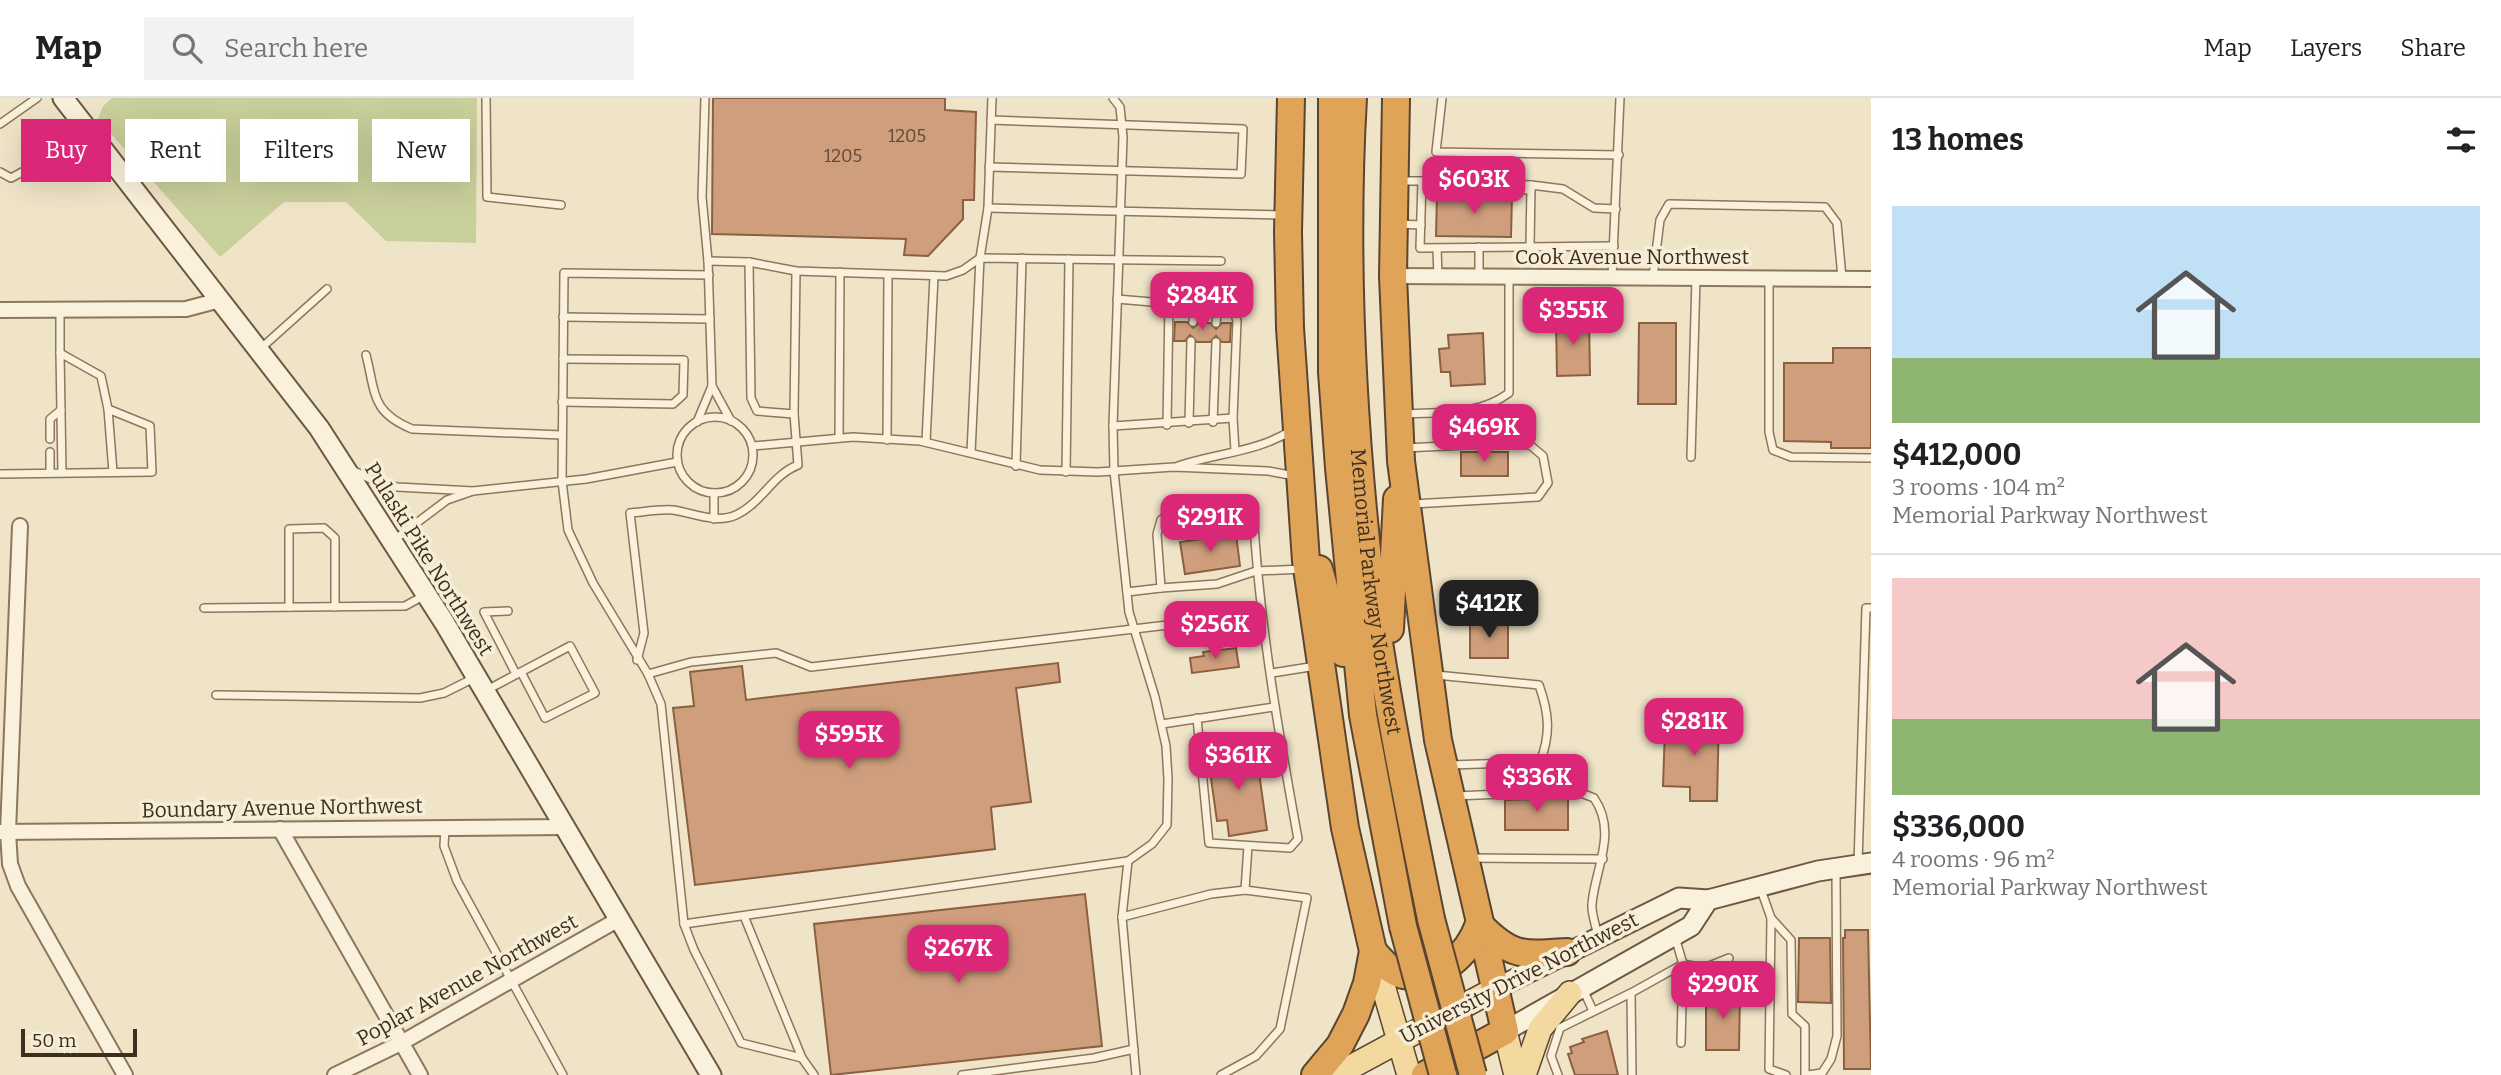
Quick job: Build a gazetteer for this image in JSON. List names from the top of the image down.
{
  "streets": {
    "highway": ["Memorial Parkway Northwest", "University Drive Northwest"],
    "main road": ["Pulaski Pike Northwest"],
    "street": ["Cook Avenue Northwest", "Boundary Avenue Northwest", "Poplar Avenue Northwest"]
  },
  "crossings": [
    ["Pulaski Pike Northwest", "Boundary Avenue Northwest"],
    ["Pulaski Pike Northwest", "Poplar Avenue Northwest"]
  ],
  "house_numbers": ["1205", "1205"],
  "scale_bar": "50 m",
  "page": {
    "header": "Map",
    "search": "Search here",
    "nav": ["Map", "Layers", "Share"],
    "heading": "13 homes",
    "chip": [
      "Buy",
      "Rent",
      "Filters",
      "New"
    ],
    "price": [
      "$603K",
      "$284K",
      "$355K",
      "$469K",
      "$291K",
      "$412K",
      "$256K",
      "$281K",
      "$595K",
      "$361K",
      "$336K",
      "$267K",
      "$290K"
    ],
    "list": [
      {
        "name": "$412,000",
        "note": "3 rooms · 104 m² · Memorial Parkway Northwest"
      },
      {
        "name": "$336,000",
        "note": "4 rooms · 96 m² · Memorial Parkway Northwest"
      }
    ],
    "scale": "50 m"
  }
}
